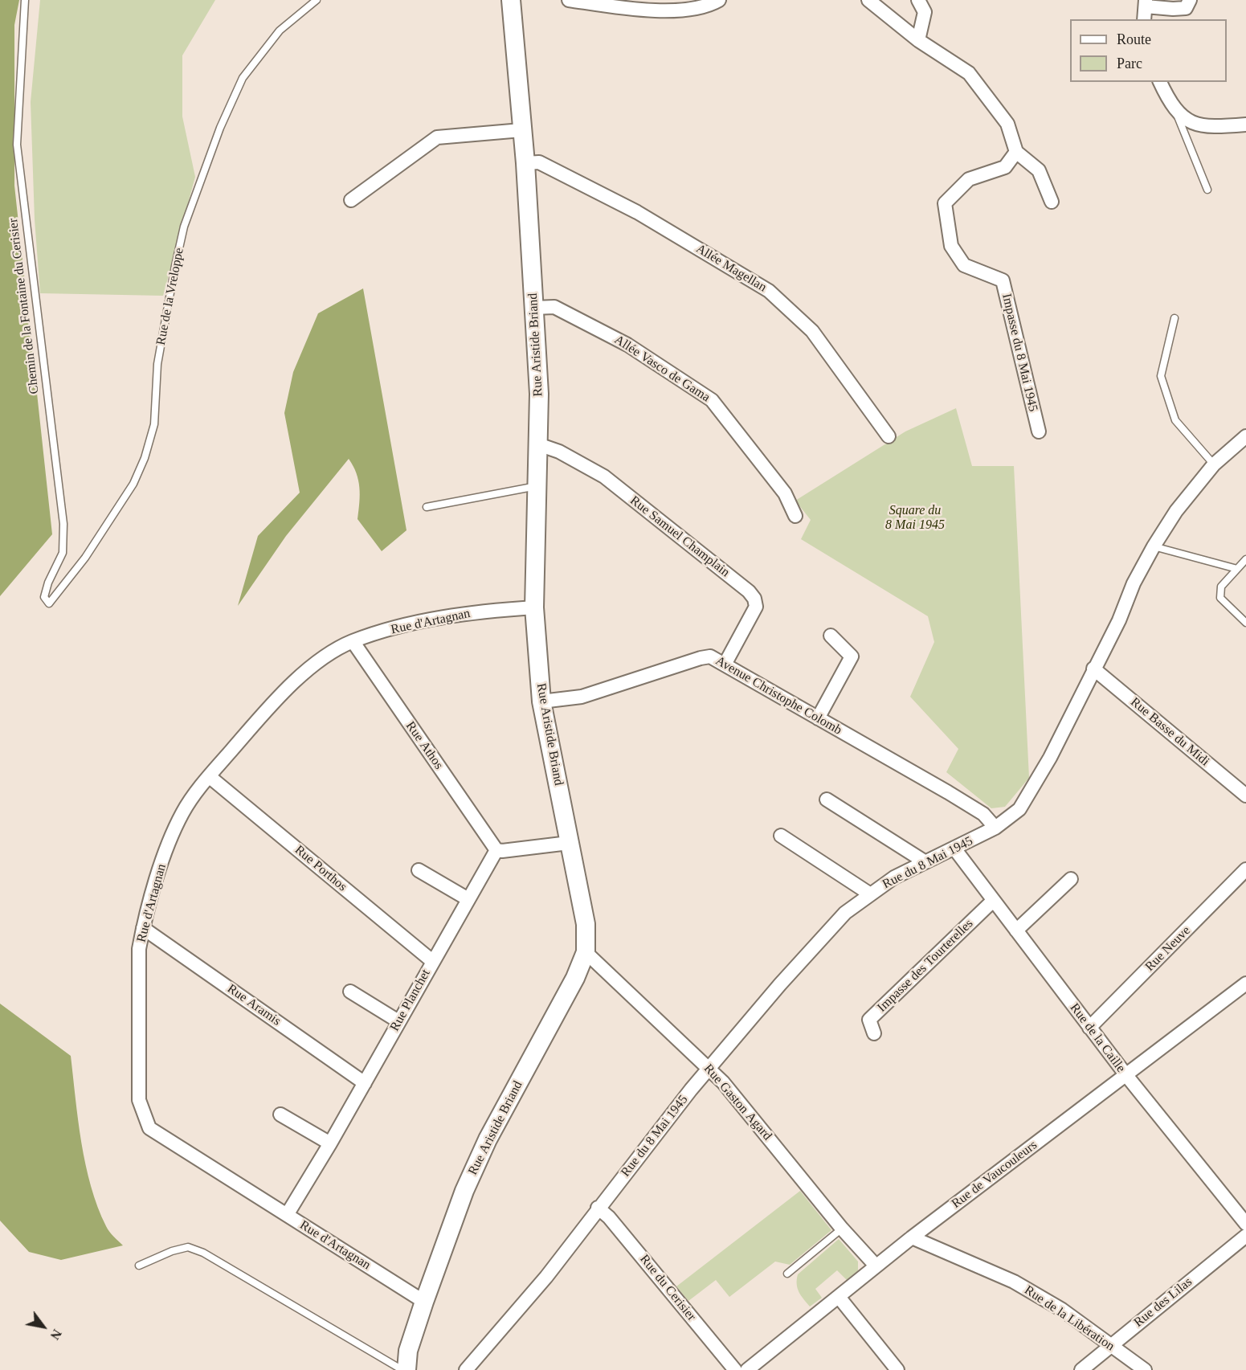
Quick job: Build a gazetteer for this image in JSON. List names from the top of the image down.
{
  "streets": {
    "street": [
      "Allée Magellan",
      "Rue Aristide Briand",
      "Impasse du 8 Mai 1945",
      "Allée Vasco de Gama",
      "Rue Samuel Champlain",
      "Rue d'Artagnan",
      "Avenue Christophe Colomb",
      "Rue Basse du Midi",
      "Rue Athos",
      "Rue du 8 Mai 1945",
      "Rue Porthos",
      "Rue Neuve",
      "Impasse des Tourterelles",
      "Rue Planchet",
      "Rue Aramis",
      "Rue de la Caille",
      "Rue Gaston Agard",
      "Rue de Vaucouleurs",
      "Rue du Cerisier",
      "Rue des Lilas",
      "Rue de la Libération"
    ],
    "lane": ["Rue de la Vreloppe", "Chemin de la Fontaine du Cerisier"]
  },
  "crossings": [
    ["Allée Magellan", "Rue Aristide Briand"],
    ["Rue de la Vreloppe", "Chemin de la Fontaine du Cerisier"],
    ["Rue Aristide Briand", "Allée Vasco de Gama"],
    ["Rue Aristide Briand", "Rue Samuel Champlain"],
    ["Rue Aristide Briand", "Rue d'Artagnan"],
    ["Rue Aristide Briand", "Avenue Christophe Colomb"],
    ["Rue Aristide Briand", "Rue Gaston Agard"],
    ["Rue Samuel Champlain", "Avenue Christophe Colomb"],
    ["Rue d'Artagnan", "Rue Athos"],
    ["Rue d'Artagnan", "Rue Porthos"],
    ["Rue d'Artagnan", "Rue Planchet"],
    ["Rue d'Artagnan", "Rue Aramis"],
    ["Avenue Christophe Colomb", "Rue du 8 Mai 1945"],
    ["Rue Basse du Midi", "Rue du 8 Mai 1945"],
    ["Rue Athos", "Rue Planchet"],
    ["Rue du 8 Mai 1945", "Rue de la Caille"],
    ["Rue du 8 Mai 1945", "Rue Gaston Agard"],
    ["Rue du 8 Mai 1945", "Rue du Cerisier"],
    ["Rue Porthos", "Rue Planchet"],
    ["Rue Neuve", "Rue de la Caille"],
    ["Impasse des Tourterelles", "Rue de la Caille"],
    ["Rue Planchet", "Rue Aramis"],
    ["Rue de la Caille", "Rue de Vaucouleurs"],
    ["Rue Gaston Agard", "Rue de Vaucouleurs"],
    ["Rue de Vaucouleurs", "Rue de la Libération"],
    ["Rue des Lilas", "Rue de la Libération"]
  ],
  "parks": ["Square du 8 Mai 1945"],
  "legend": ["Route", "Parc"],
  "north": "bottom right"
}
